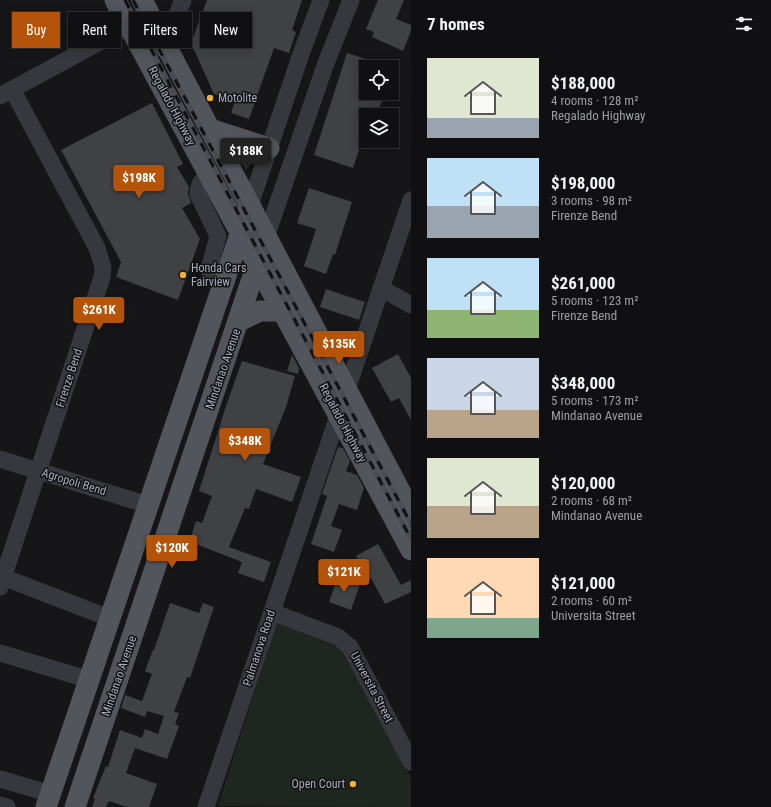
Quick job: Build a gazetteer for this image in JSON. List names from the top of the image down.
{
  "streets": {
    "main road": ["Regalado Highway", "Mindanao Avenue"],
    "street": [
      "Firenze Bend",
      "Agropoli Bend",
      "Palmanova Road",
      "Universita Street"
    ]
  },
  "crossings": [
    ["Regalado Highway", "Mindanao Avenue"],
    ["Regalado Highway", "Palmanova Road"],
    ["Firenze Bend", "Agropoli Bend"],
    ["Palmanova Road", "Universita Street"]
  ],
  "places": ["Motolite", "Honda Cars Fairview", "Open Court"],
  "page": {
    "heading": "7 homes",
    "chip": [
      "Buy",
      "Rent",
      "Filters",
      "New"
    ],
    "list": [
      {
        "name": "$188,000",
        "note": "4 rooms · 128 m² · Regalado Highway"
      },
      {
        "name": "$198,000",
        "note": "3 rooms · 98 m² · Firenze Bend"
      },
      {
        "name": "$261,000",
        "note": "5 rooms · 123 m² · Firenze Bend"
      },
      {
        "name": "$348,000",
        "note": "5 rooms · 173 m² · Mindanao Avenue"
      },
      {
        "name": "$120,000",
        "note": "2 rooms · 68 m² · Mindanao Avenue"
      },
      {
        "name": "$121,000",
        "note": "2 rooms · 60 m² · Universita Street"
      }
    ],
    "price": [
      "$188K",
      "$198K",
      "$261K",
      "$135K",
      "$348K",
      "$120K",
      "$121K"
    ]
  }
}
